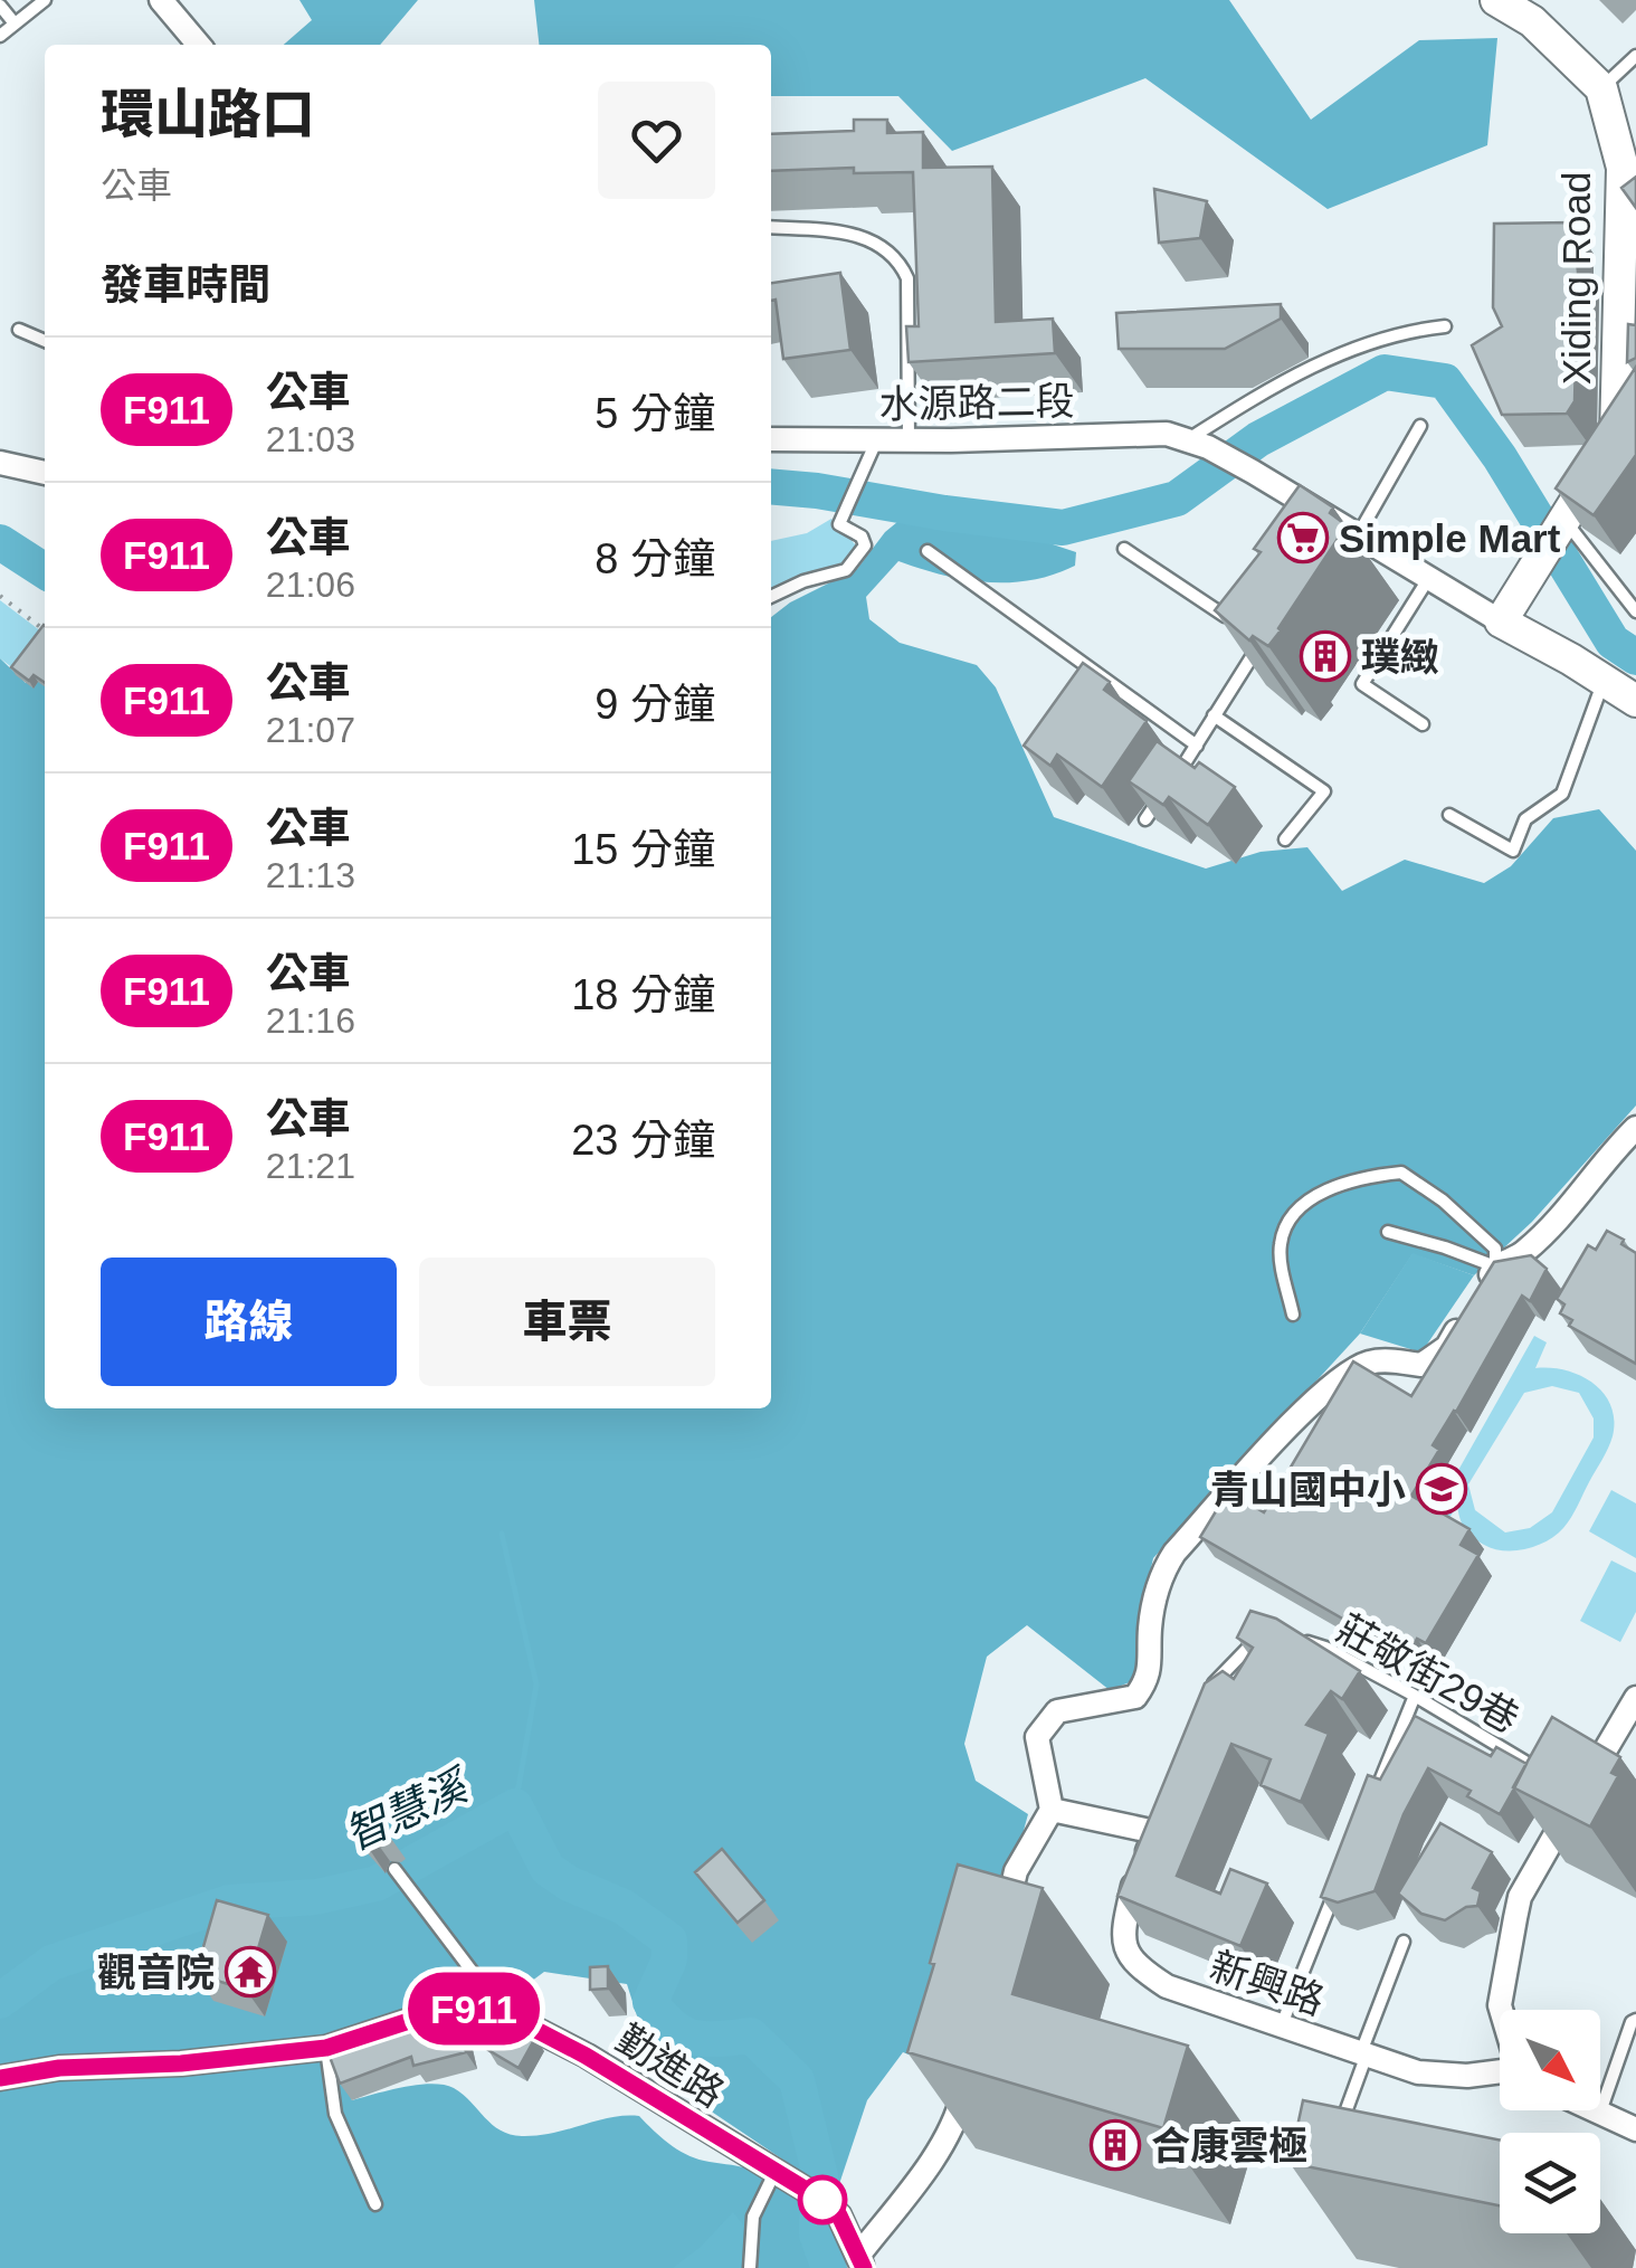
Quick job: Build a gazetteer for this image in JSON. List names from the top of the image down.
{
  "streets": {
    "street": [
      "Xiding Road",
      "水源路二段",
      "新興路",
      "勤進路"
    ],
    "lane": ["莊敬街29巷"]
  },
  "water": ["智慧溪"],
  "places": {
    "supermarket": ["Simple Mart"],
    "building": ["璞緻", "合康雲極"],
    "school or university": ["青山國中小"],
    "temple": ["觀音院"]
  },
  "lines": ["bus line F911"],
  "north": "bottom right",
  "page": {
    "on_map": "F911",
    "heading": [
      ["環山路口", "公車"],
      "發車時間"
    ],
    "list": [
      {
        "mark": "F911",
        "name": "公車",
        "note": "21:03",
        "value": "5 分鐘"
      },
      {
        "mark": "F911",
        "name": "公車",
        "note": "21:06",
        "value": "8 分鐘"
      },
      {
        "mark": "F911",
        "name": "公車",
        "note": "21:07",
        "value": "9 分鐘"
      },
      {
        "mark": "F911",
        "name": "公車",
        "note": "21:13",
        "value": "15 分鐘"
      },
      {
        "mark": "F911",
        "name": "公車",
        "note": "21:16",
        "value": "18 分鐘"
      },
      {
        "mark": "F911",
        "name": "公車",
        "note": "21:21",
        "value": "23 分鐘"
      }
    ],
    "buttons": ["路線", "車票"]
  }
}
